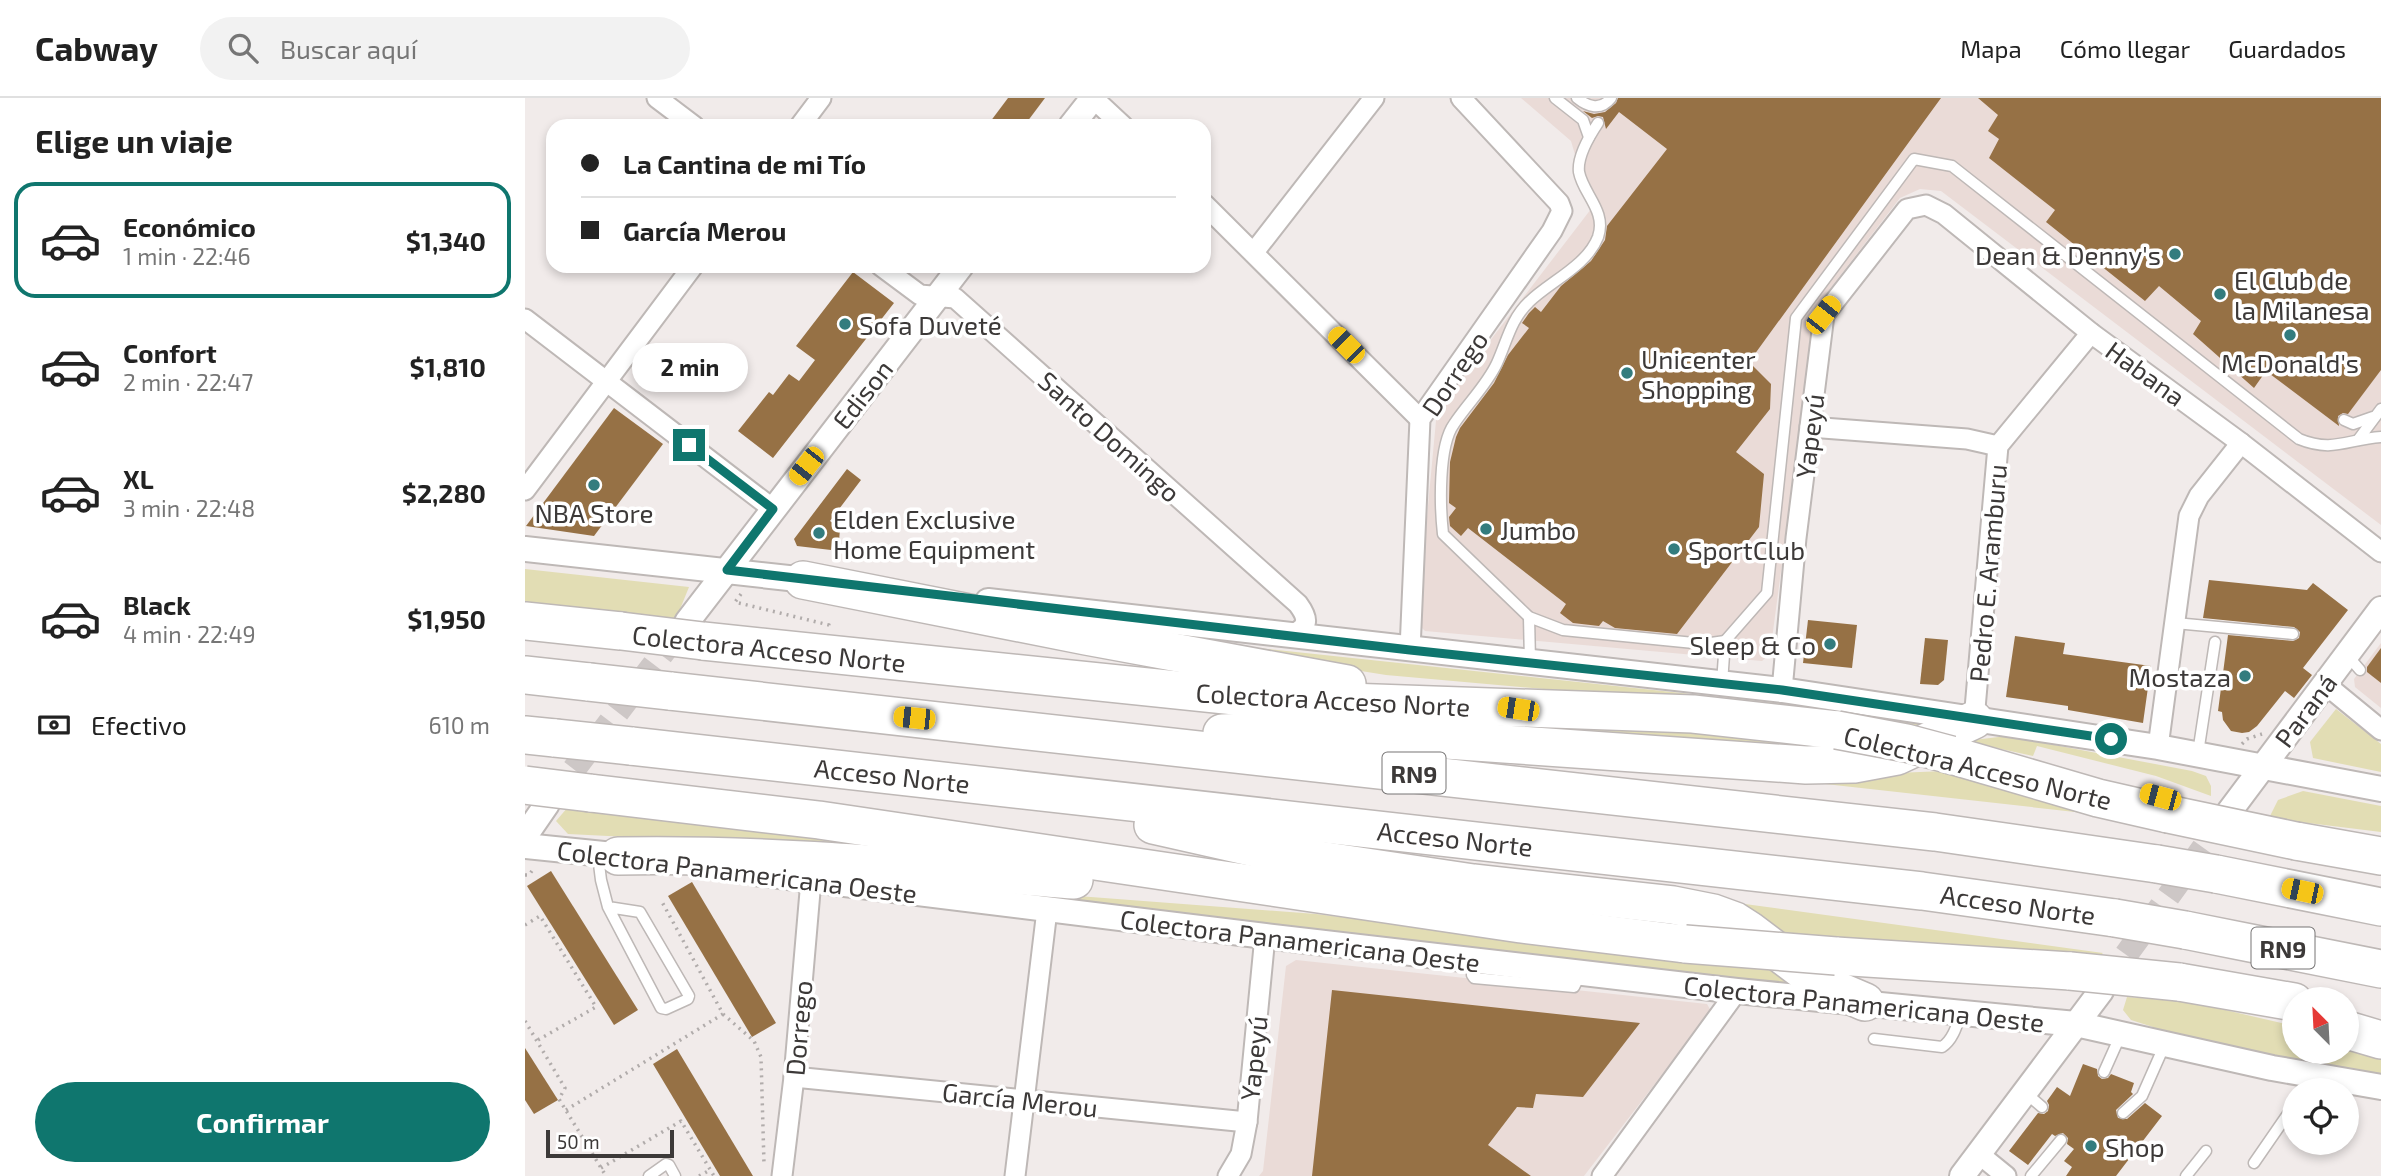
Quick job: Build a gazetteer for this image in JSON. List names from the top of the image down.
{
  "streets": {
    "highway": ["Colectora Acceso Norte", "RN9", "Acceso Norte"],
    "street": [
      "Dorrego",
      "Habana",
      "Edison",
      "Santo Domingo",
      "Yapeyú",
      "Pedro E. Aramburu",
      "Paraná",
      "Colectora Panamericana Oeste",
      "García Merou"
    ]
  },
  "crossings": [
    ["Dorrego", "Colectora Panamericana Oeste"],
    ["Dorrego", "García Merou"],
    ["Habana", "Yapeyú"],
    ["Habana", "Pedro E. Aramburu"],
    ["Edison", "Santo Domingo"],
    ["Edison", "Colectora Acceso Norte"],
    ["Yapeyú", "Colectora Panamericana Oeste"],
    ["Yapeyú", "García Merou"]
  ],
  "places": [
    "Dean & Denny's",
    "El Club de la Milanesa",
    "Sofa Duveté",
    "McDonald's",
    "Unicenter Shopping",
    "NBA Store",
    "Jumbo",
    "Elden Exclusive Home Equipment",
    "SportClub",
    "Sleep & Co",
    "Mostaza",
    "Shop"
  ],
  "scale_bar": "50 m",
  "north": "top left",
  "page": {
    "header": "Cabway",
    "search": "Buscar aquí",
    "nav": ["Mapa", "Cómo llegar", "Guardados"],
    "heading": "Elige un viaje",
    "banner": ["La Cantina de mi Tío", "García Merou"],
    "list": [
      {
        "name": "Económico",
        "note": "1 min · 22:46",
        "value": "$1,340"
      },
      {
        "name": "Confort",
        "note": "2 min · 22:47",
        "value": "$1,810"
      },
      {
        "name": "XL",
        "note": "3 min · 22:48",
        "value": "$2,280"
      },
      {
        "name": "Black",
        "note": "4 min · 22:49",
        "value": "$1,950"
      }
    ],
    "bubble": "2 min",
    "pay": ["Efectivo", "610 m"],
    "buttons": "Confirmar",
    "scale": "50 m"
  }
}
